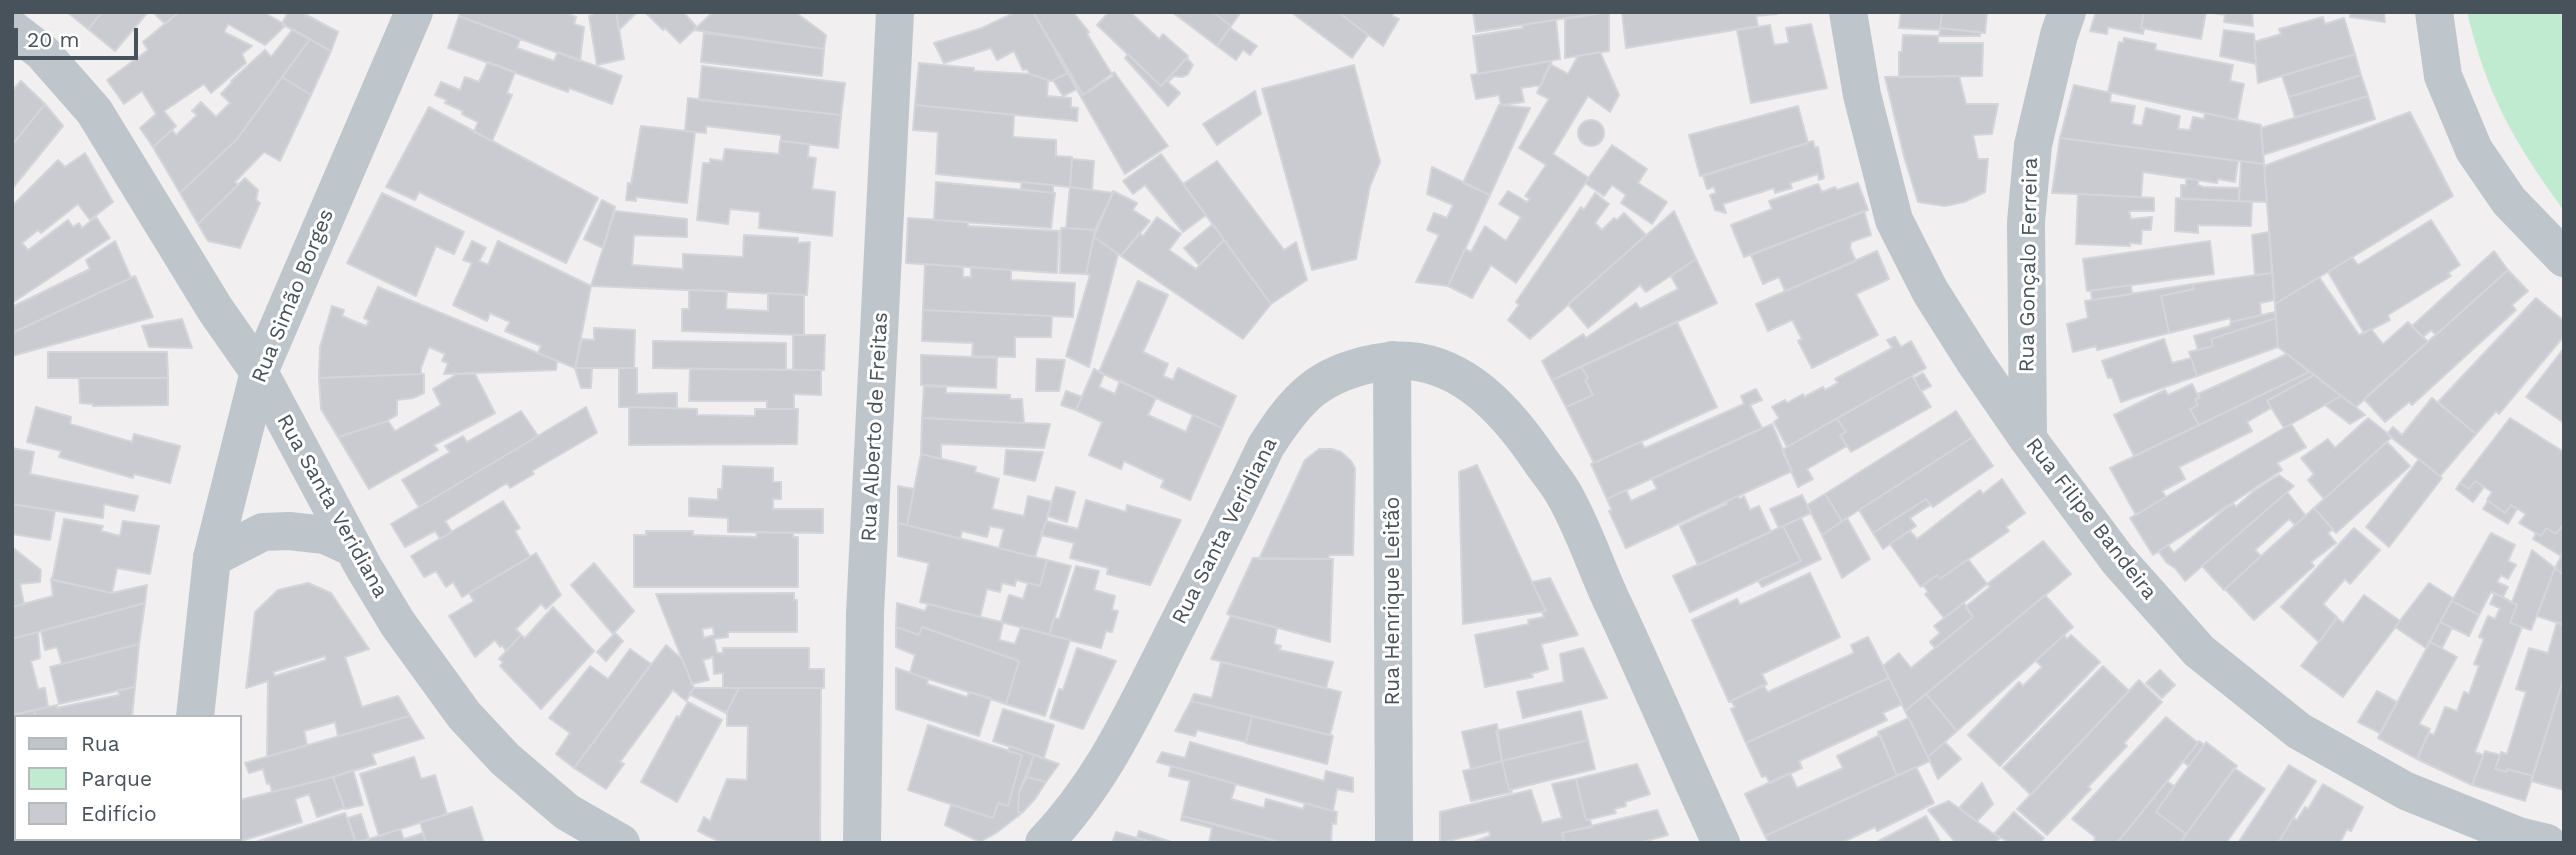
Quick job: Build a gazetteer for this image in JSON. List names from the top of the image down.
{
  "streets": {
    "street": [
      "Rua Gonçalo Ferreira",
      "Rua Simão Borges",
      "Rua Alberto de Freitas",
      "Rua Santa Veridiana",
      "Rua Filipe Bandeira",
      "Rua Henrique Leitão"
    ]
  },
  "crossings": [
    ["Rua Gonçalo Ferreira", "Rua Filipe Bandeira"],
    ["Rua Simão Borges", "Rua Santa Veridiana"],
    ["Rua Santa Veridiana", "Rua Henrique Leitão"]
  ],
  "legend": ["Rua", "Parque", "Edifício"],
  "scale_bar": "20 m"
}
